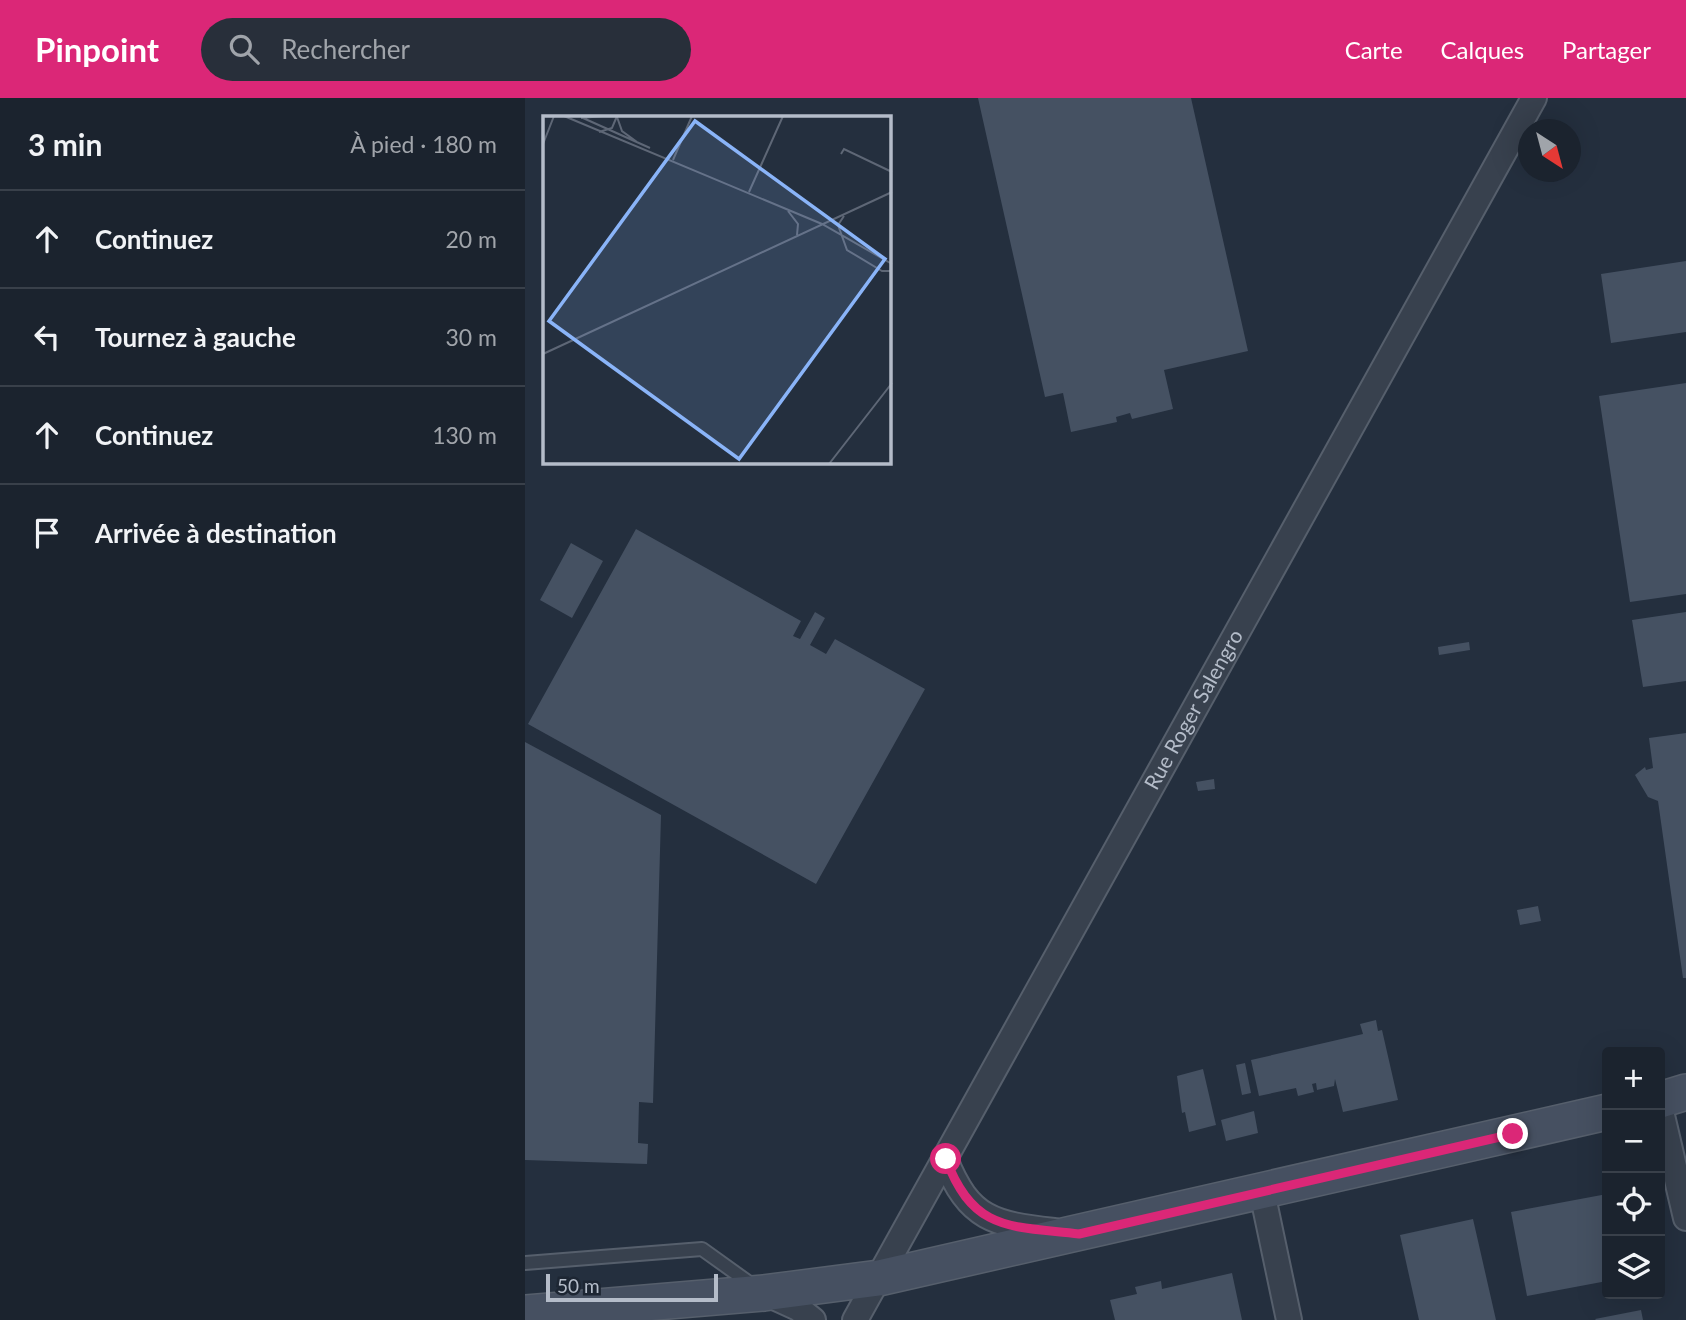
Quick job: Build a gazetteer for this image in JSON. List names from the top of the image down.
{
  "streets": {
    "street": ["Rue Roger Salengro"]
  },
  "scale_bar": "50 m",
  "north": "bottom right",
  "page": {
    "header": "Pinpoint",
    "search": "Rechercher",
    "nav": ["Carte", "Calques", "Partager"],
    "heading": ["3 min", "À pied · 180 m"],
    "list": [
      ["Continuez", "20 m"],
      ["Tournez à gauche", "30 m"],
      ["Continuez", "130 m"],
      "Arrivée à destination"
    ],
    "map_buttons": ["+", "−"],
    "scale": "50 m"
  }
}
